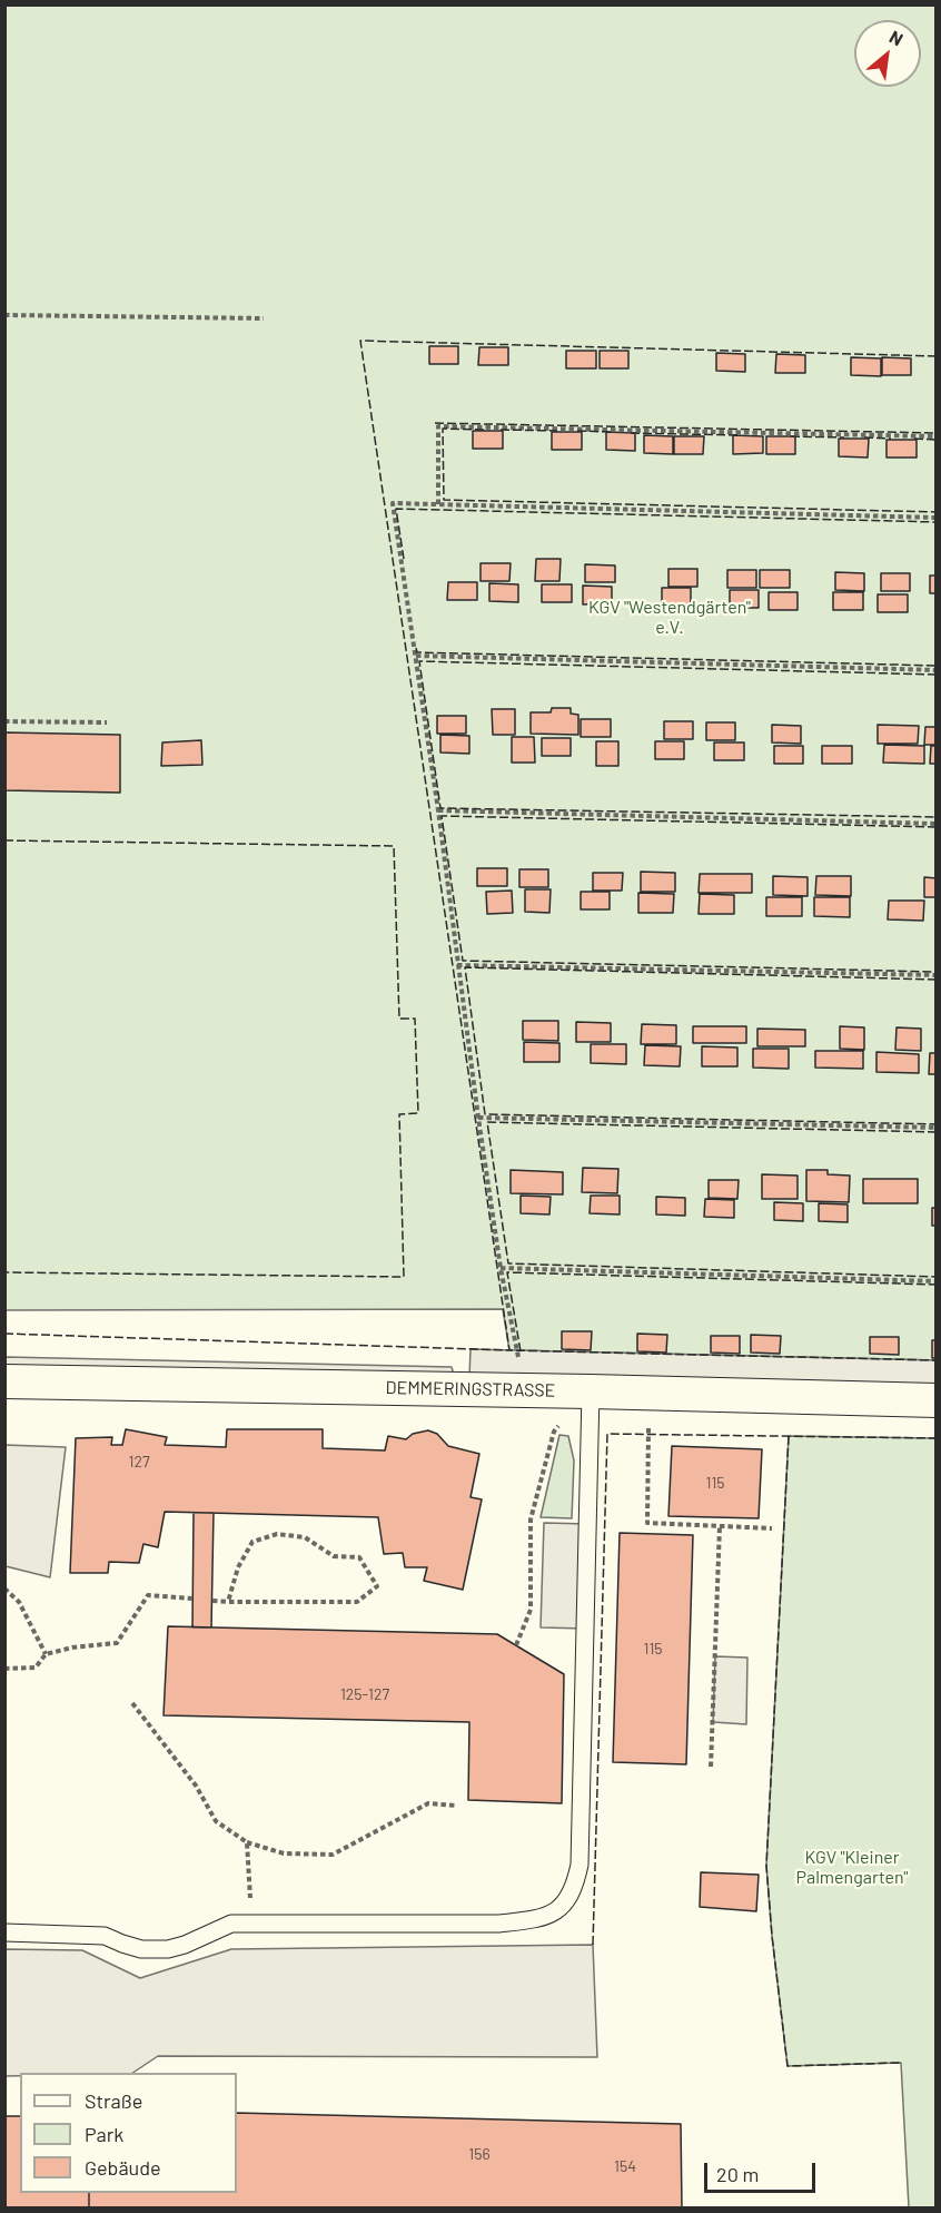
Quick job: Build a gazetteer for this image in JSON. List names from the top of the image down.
{
  "streets": {
    "street": ["DEMMERINGSTRASSE"]
  },
  "parks": ["KGV \"Westendgärten\" e.V.", "KGV \"Kleiner Palmengarten\""],
  "house_numbers": [
    "127",
    "115",
    "115",
    "125-127",
    "156",
    "154"
  ],
  "legend": ["Straße", "Park", "Gebäude"],
  "scale_bar": "20 m",
  "north": "top right"
}
